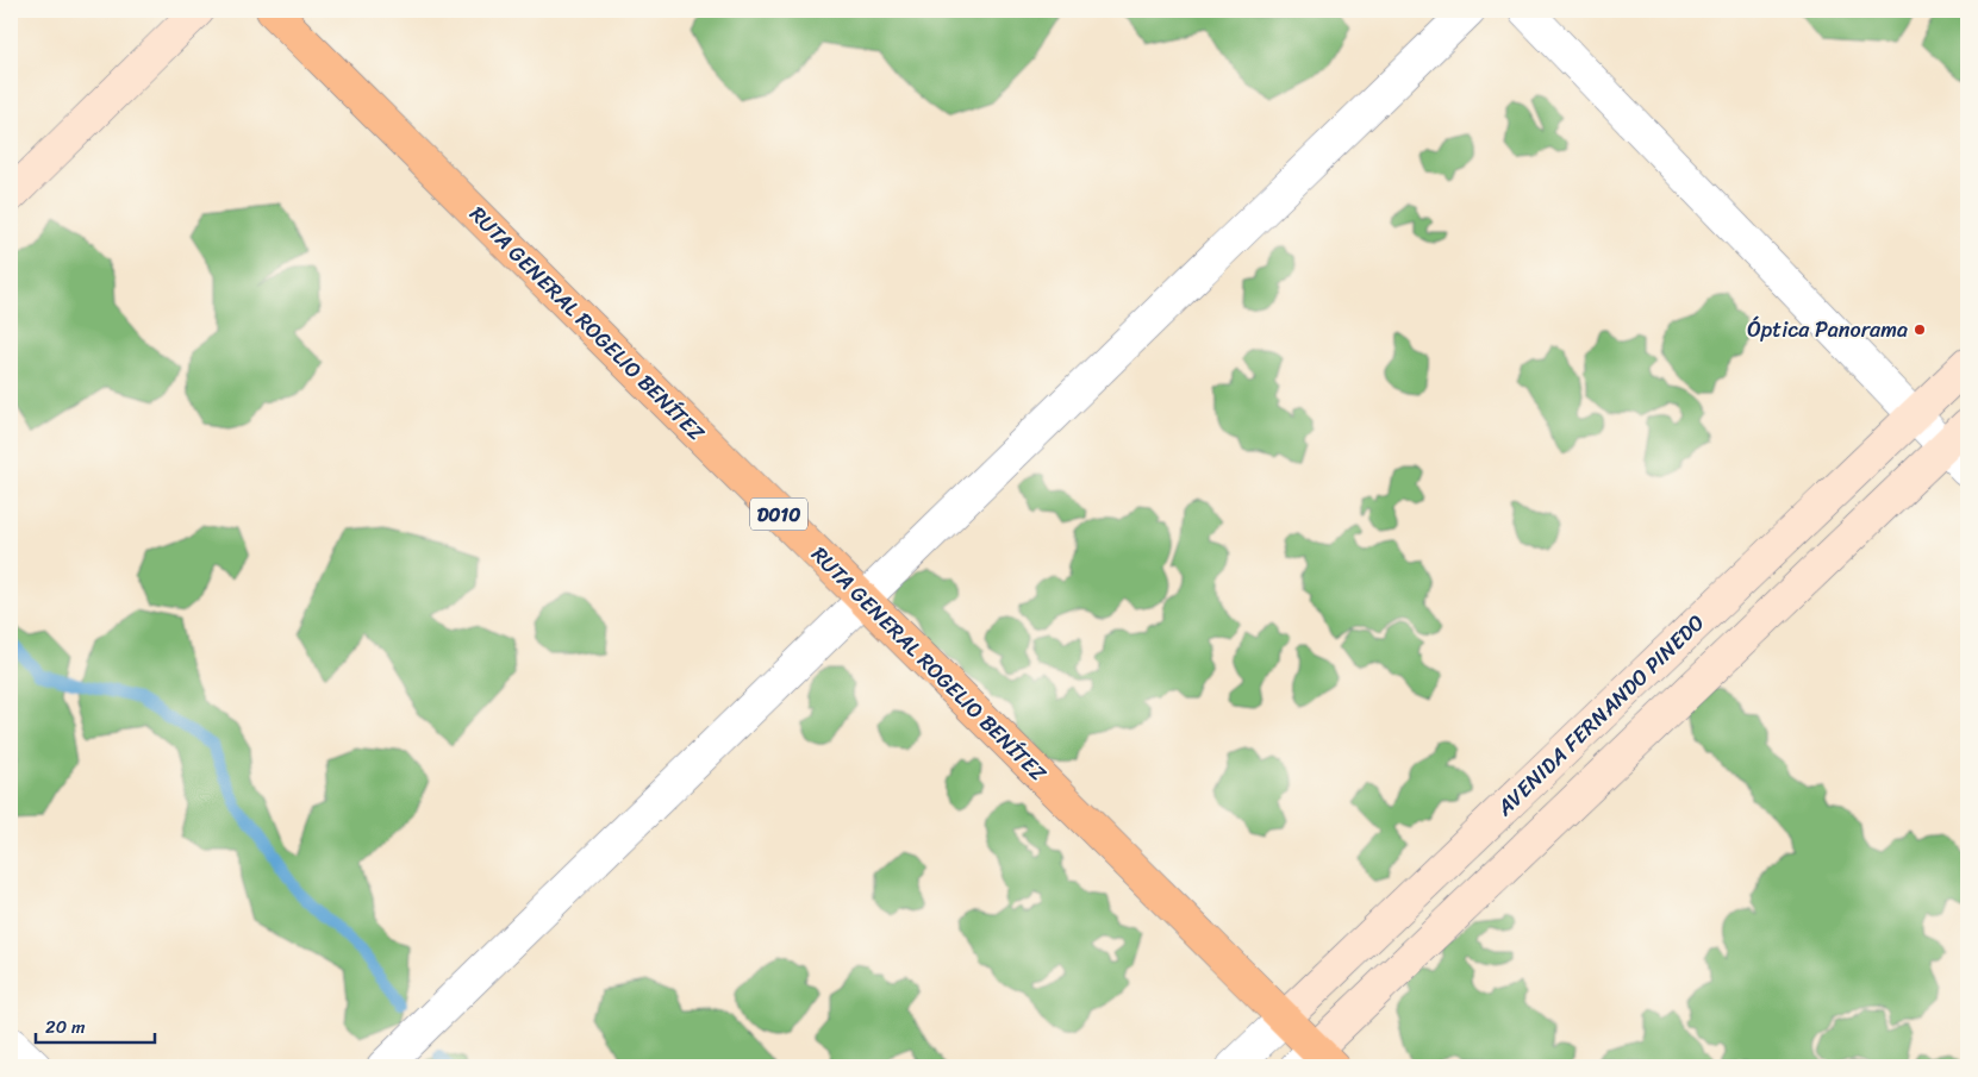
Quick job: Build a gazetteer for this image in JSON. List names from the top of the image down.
{
  "streets": {
    "main road": ["RUTA GENERAL ROGELIO BENÍTEZ", "D010"],
    "street": ["AVENIDA FERNANDO PINEDO"]
  },
  "crossings": [
    ["RUTA GENERAL ROGELIO BENÍTEZ", "AVENIDA FERNANDO PINEDO"]
  ],
  "places": ["Óptica Panorama"],
  "scale_bar": "20 m"
}
